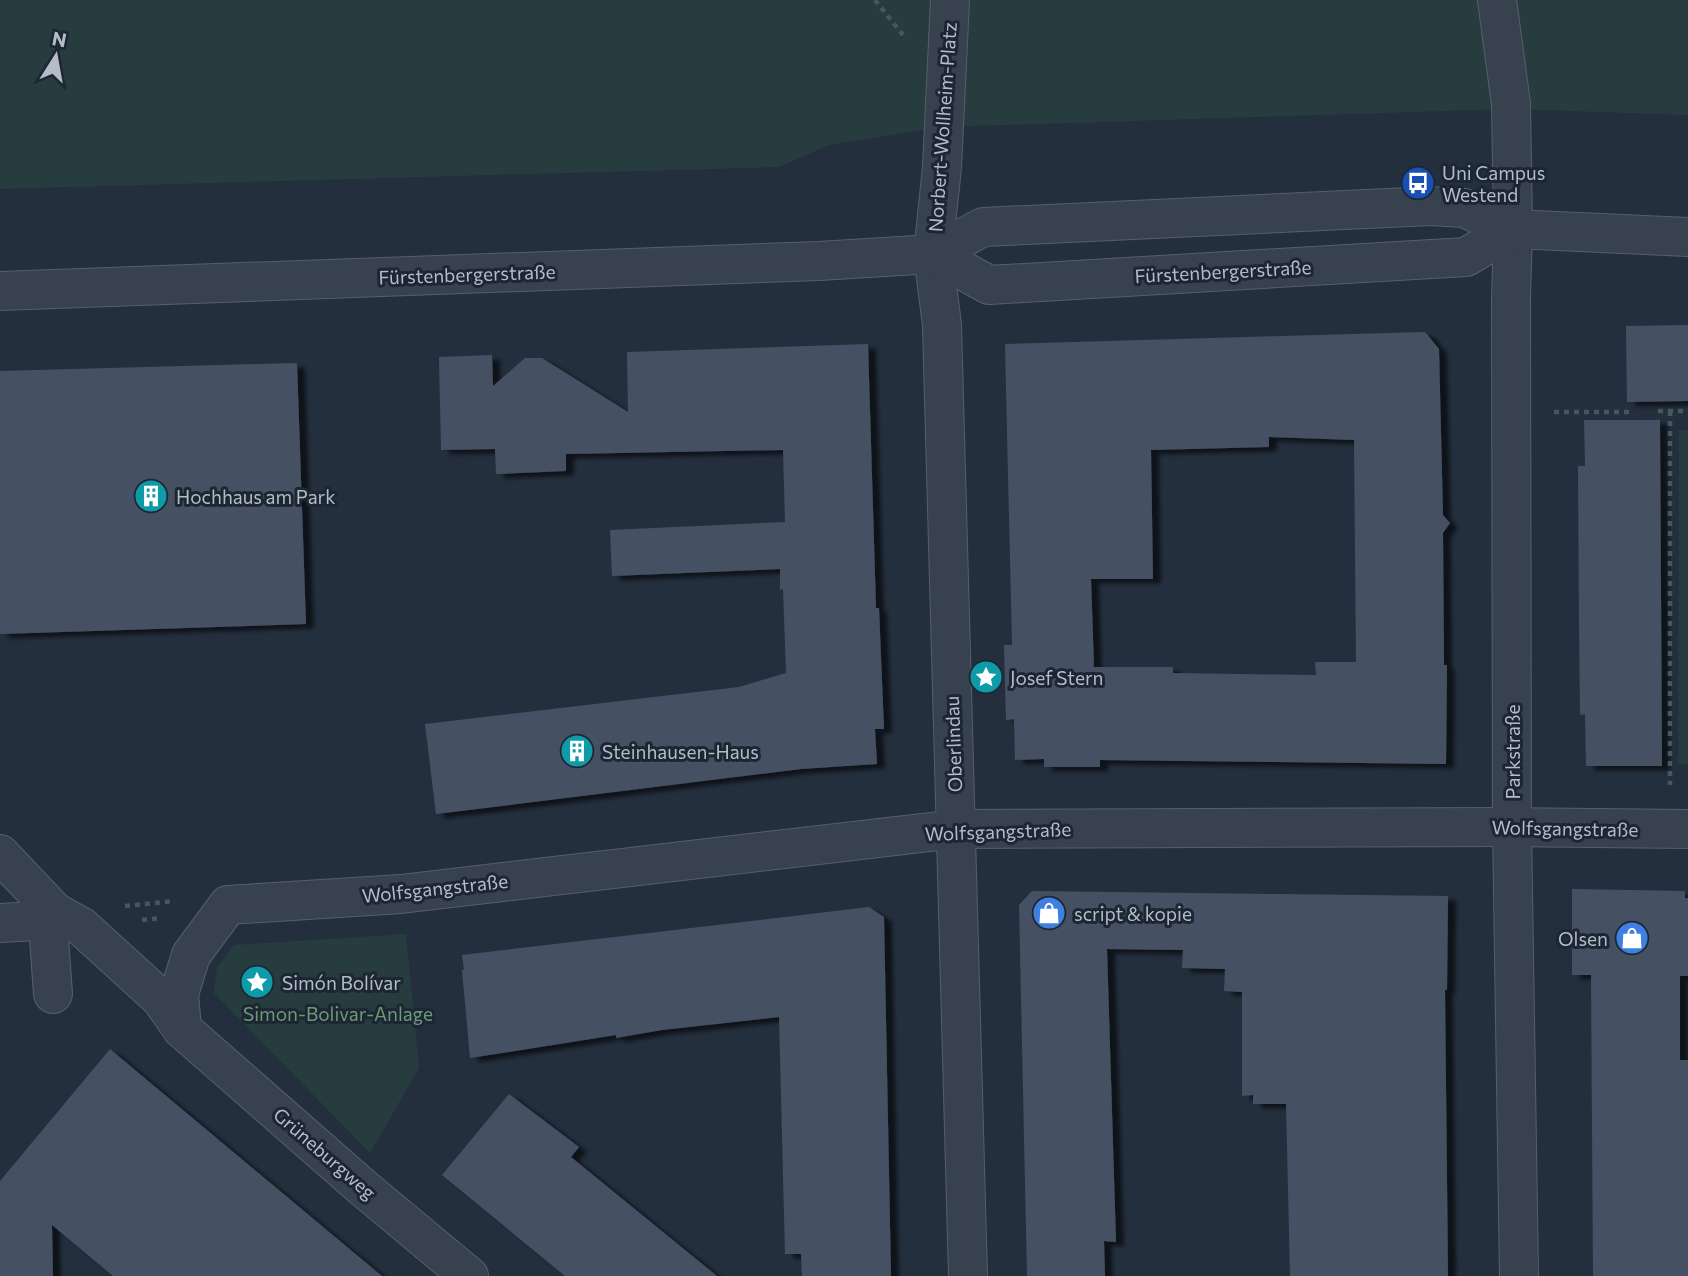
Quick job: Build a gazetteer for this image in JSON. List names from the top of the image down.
{
  "streets": {
    "street": [
      "Norbert-Wollheim-Platz",
      "Fürstenbergerstraße",
      "Oberlindau",
      "Parkstraße",
      "Wolfsgangstraße",
      "Grüneburgweg"
    ]
  },
  "crossings": [
    ["Norbert-Wollheim-Platz", "Fürstenbergerstraße"],
    ["Norbert-Wollheim-Platz", "Oberlindau"],
    ["Fürstenbergerstraße", "Oberlindau"],
    ["Fürstenbergerstraße", "Parkstraße"],
    ["Oberlindau", "Wolfsgangstraße"],
    ["Parkstraße", "Wolfsgangstraße"]
  ],
  "parks": ["Simon-Bolivar-Anlage"],
  "places": {
    "bus stop": ["Uni Campus Westend"],
    "building": ["Hochhaus am Park", "Steinhausen-Haus"],
    "place": ["Josef Stern", "Simón Bolívar"],
    "shop": ["script & kopie", "Olsen"]
  },
  "north": "top"
}
